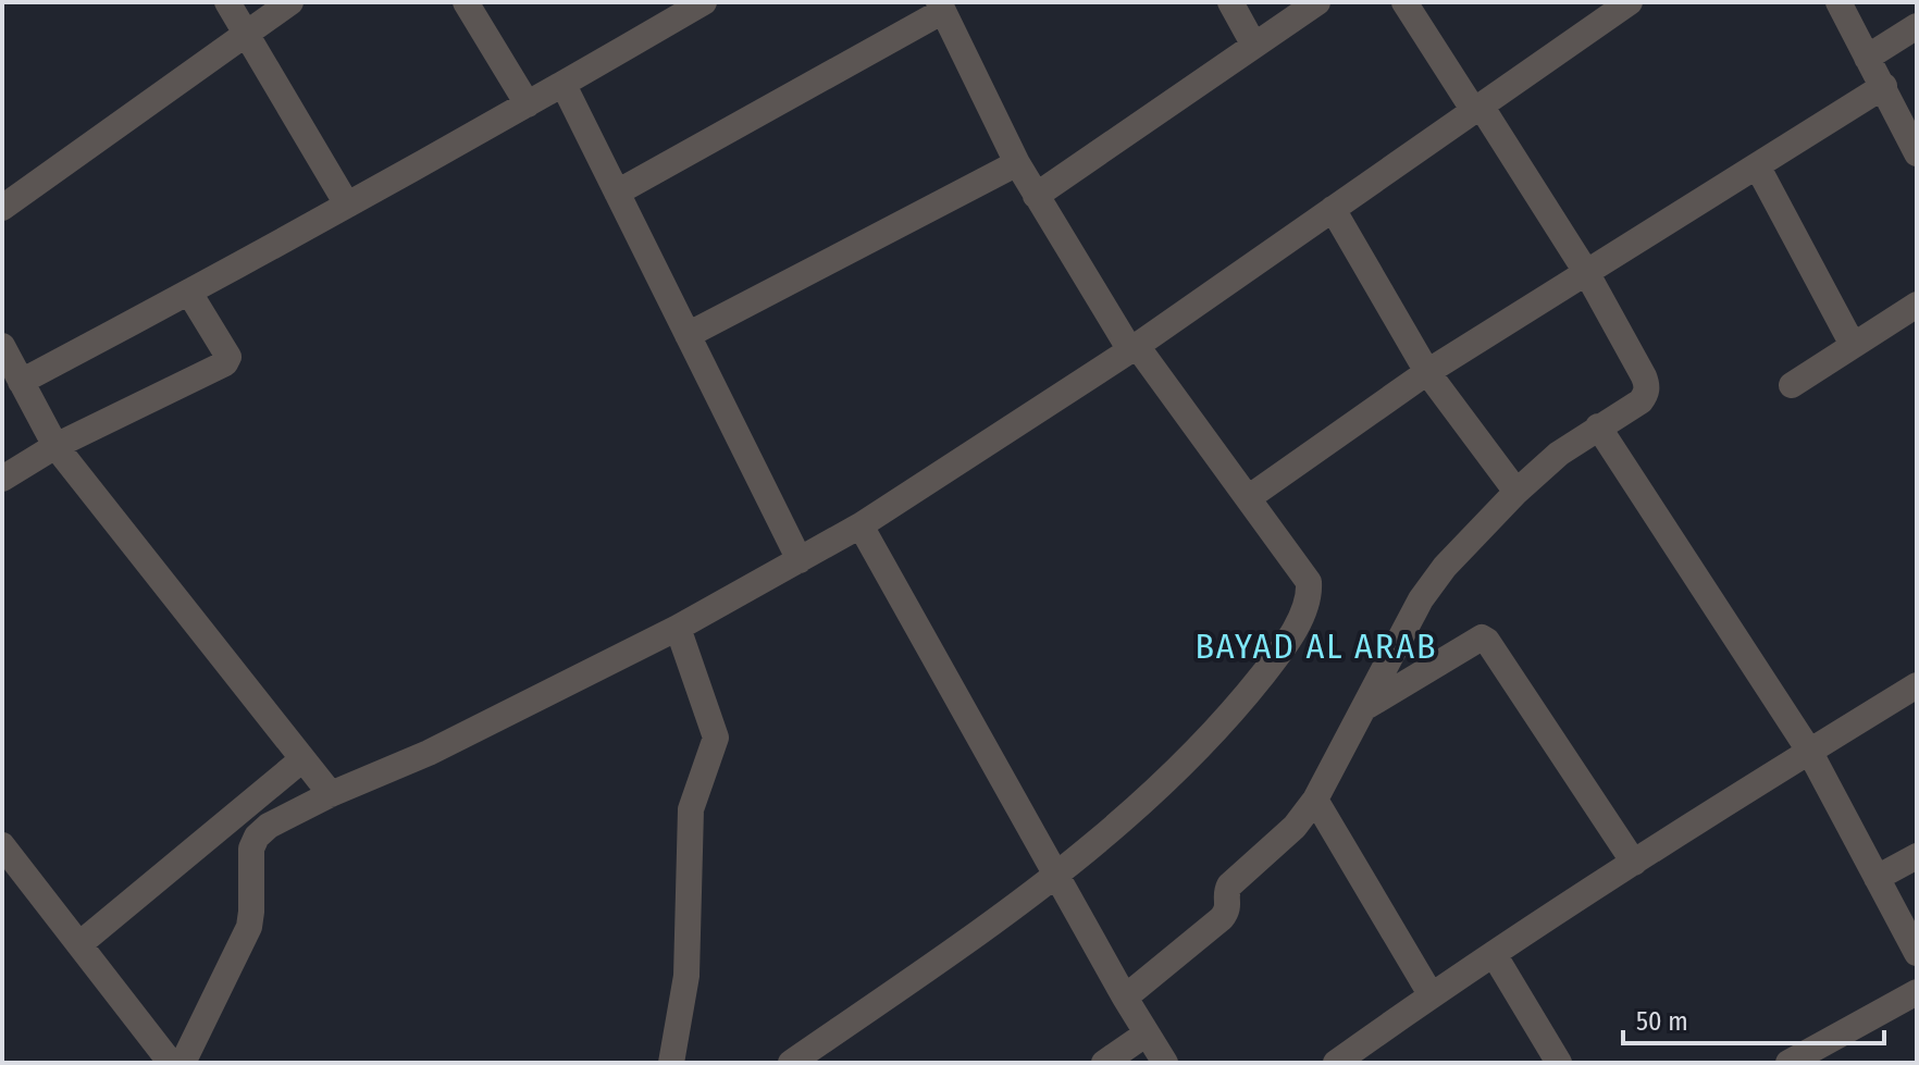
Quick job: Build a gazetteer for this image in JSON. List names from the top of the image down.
{
  "districts": ["BAYAD AL ARAB"],
  "scale_bar": "50 m"
}
